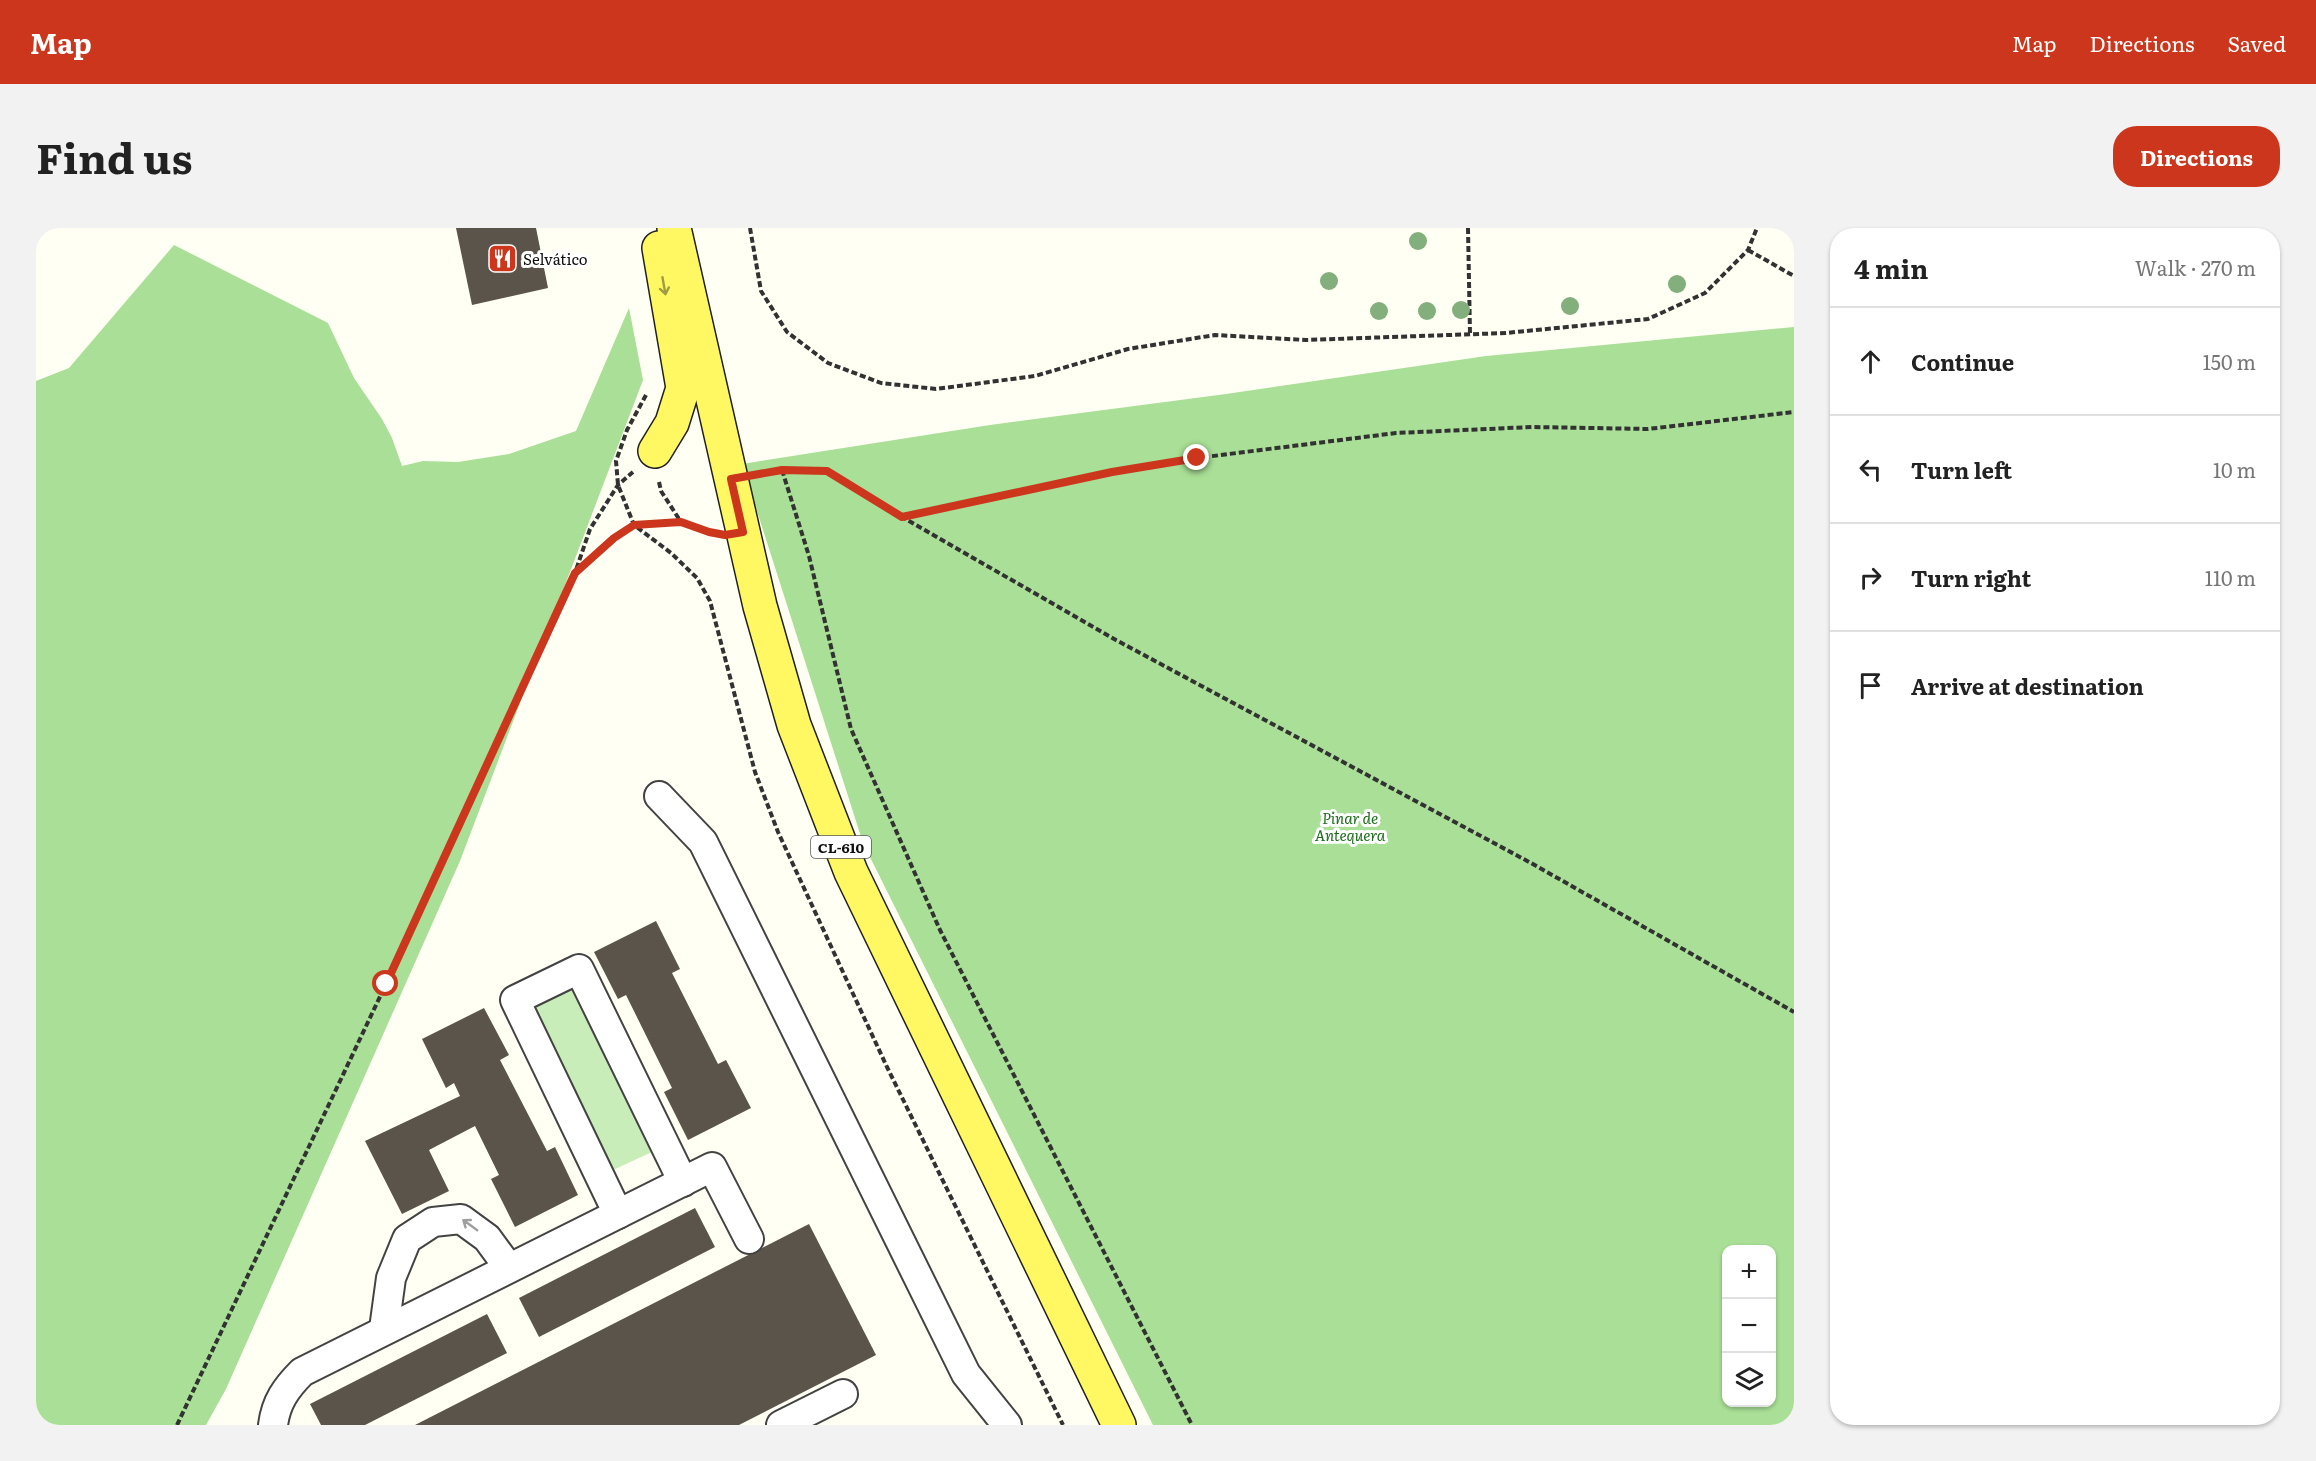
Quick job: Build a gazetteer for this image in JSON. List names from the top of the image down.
{
  "streets": {
    "main road": ["CL-610"]
  },
  "parks": ["Pinar de Antequera"],
  "places": {
    "restaurant": ["Selvático"]
  },
  "page": {
    "header": "Map",
    "nav": ["Map", "Directions", "Saved"],
    "title": "Find us",
    "buttons": "Directions",
    "heading": ["4 min", "Walk · 270 m"],
    "list": [
      ["Continue", "150 m"],
      ["Turn left", "10 m"],
      ["Turn right", "110 m"],
      "Arrive at destination"
    ],
    "map_buttons": ["+", "−"]
  }
}
